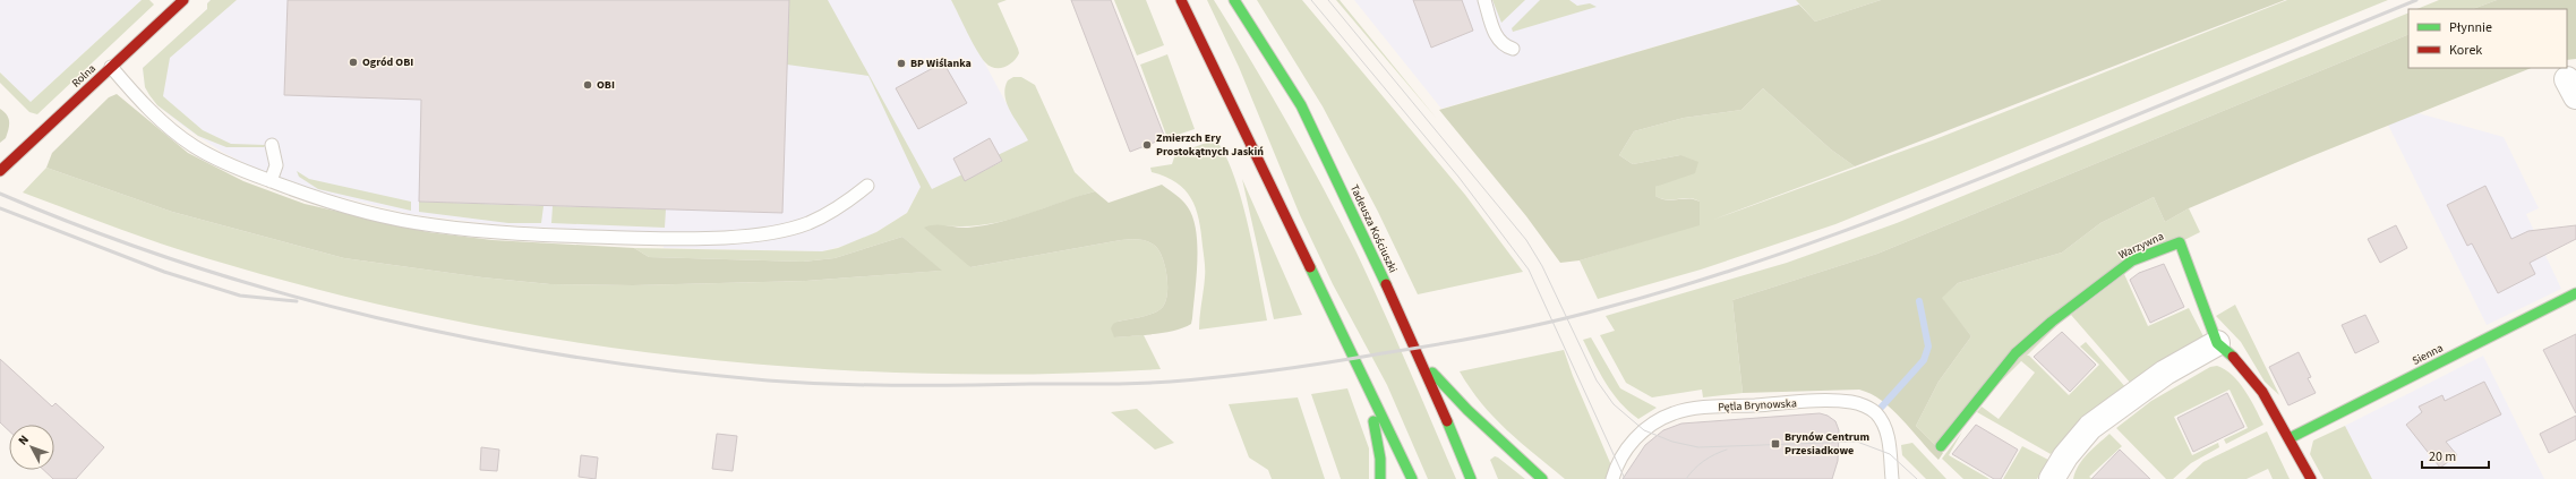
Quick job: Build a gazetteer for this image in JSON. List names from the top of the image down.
{
  "streets": {
    "main road": [
      "Rolna",
      "Tadeusza Kościuszki",
      "Warzywna",
      "Sienna"
    ],
    "lane": ["Pętla Brynowska"]
  },
  "crossings": [
    ["Warzywna", "Sienna"]
  ],
  "places": {
    "other": [
      "Ogród OBI",
      "BP Wiślanka",
      "OBI",
      "Zmierzch Ery Prostokątnych Jaskiń"
    ],
    "transit": ["Brynów Centrum Przesiadkowe"]
  },
  "legend": ["Płynnie", "Korek"],
  "scale_bar": "20 m",
  "north": "top left"
}
